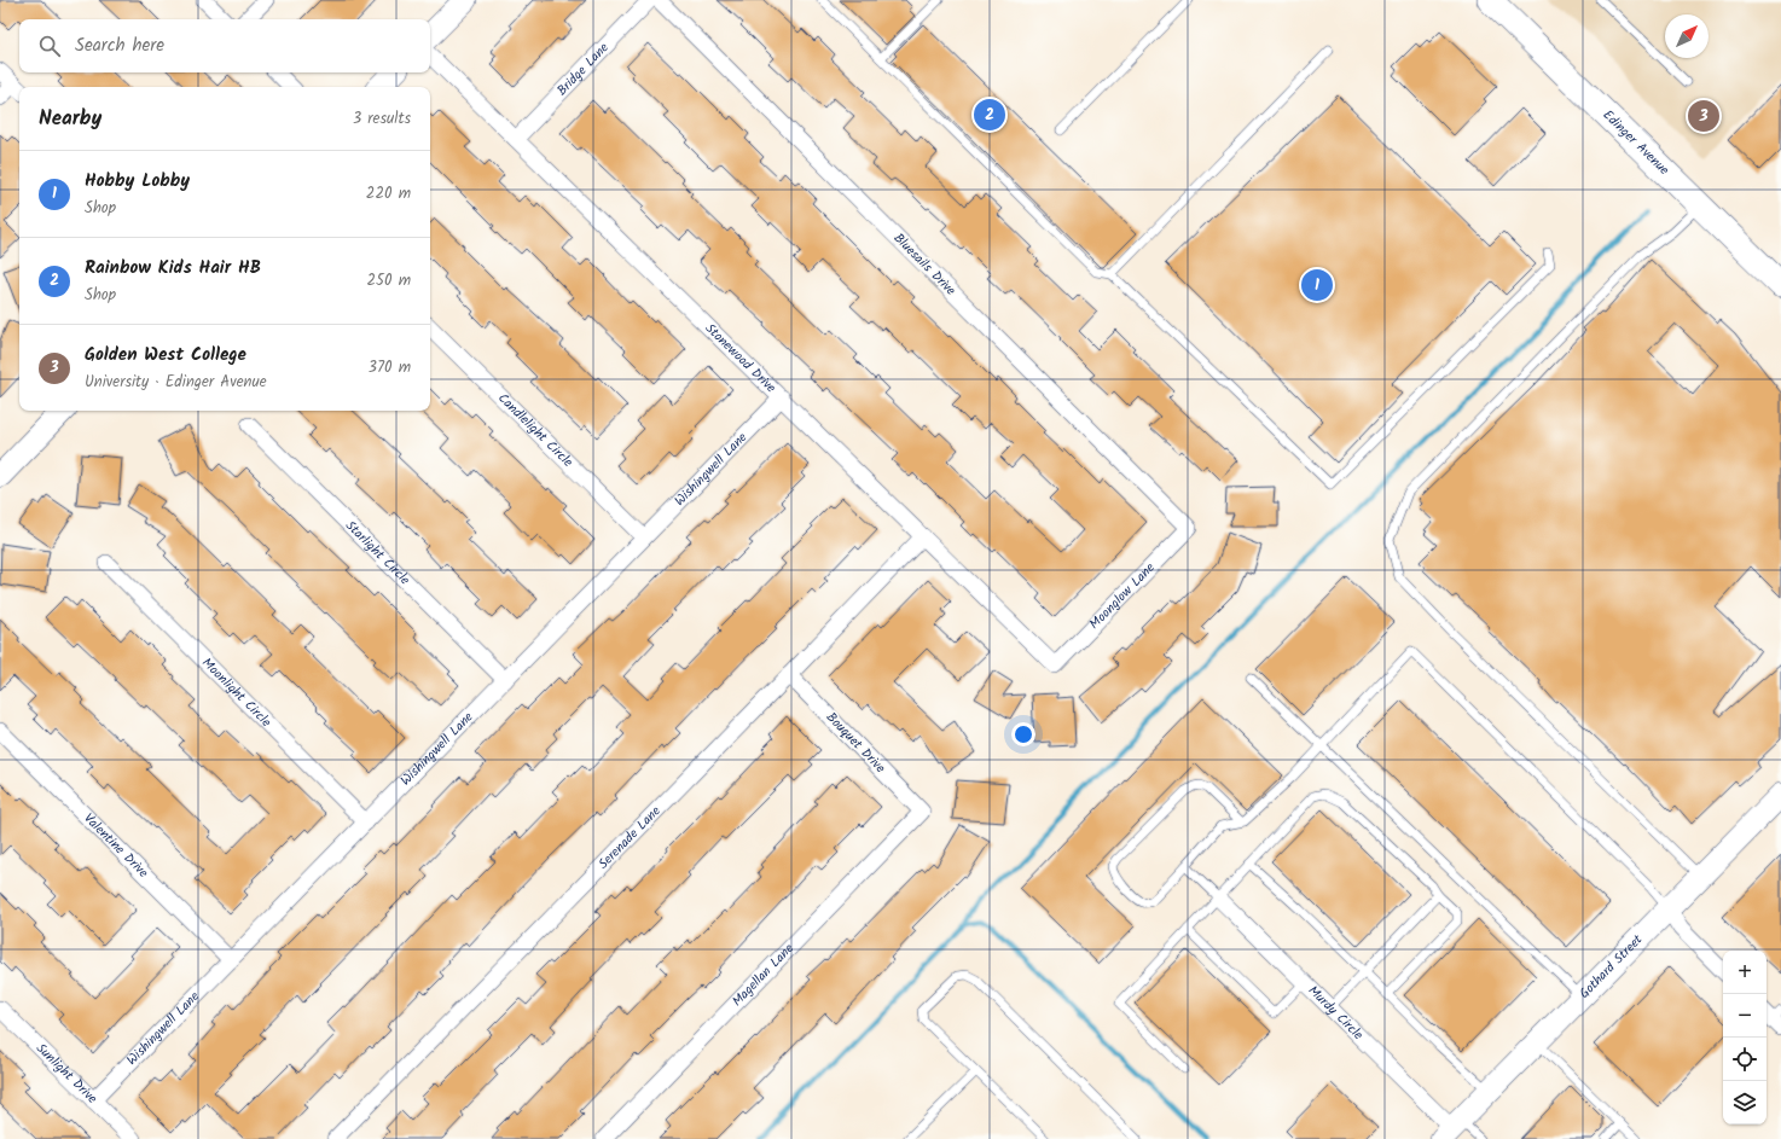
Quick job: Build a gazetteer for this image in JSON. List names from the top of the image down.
{
  "streets": {
    "main road": ["Edinger Avenue"],
    "street": [
      "Bridge Lane",
      "Bluesails Drive",
      "Stonewood Drive",
      "Candlelight Circle",
      "Wishingwell Lane",
      "Starlight Circle",
      "Moonglow Lane",
      "Moonlight Circle",
      "Bouquet Drive",
      "Serenade Lane",
      "Valentine Drive",
      "Gothard Street",
      "Magellan Lane",
      "Murdy Circle",
      "Sunlight Drive"
    ]
  },
  "crossings": [
    ["Bridge Lane", "Stonewood Drive"],
    ["Bluesails Drive", "Moonglow Lane"],
    ["Stonewood Drive", "Wishingwell Lane"],
    ["Stonewood Drive", "Moonglow Lane"],
    ["Stonewood Drive", "Serenade Lane"],
    ["Candlelight Circle", "Wishingwell Lane"],
    ["Wishingwell Lane", "Starlight Circle"],
    ["Wishingwell Lane", "Moonlight Circle"],
    ["Wishingwell Lane", "Valentine Drive"],
    ["Wishingwell Lane", "Sunlight Drive"],
    ["Bouquet Drive", "Serenade Lane"],
    ["Bouquet Drive", "Magellan Lane"],
    ["Gothard Street", "Murdy Circle"]
  ],
  "north": "top right",
  "page": {
    "search": "Search here",
    "heading": ["Nearby", "3 results"],
    "pins": ["2", "3", "1"],
    "list": [
      {
        "mark": "1",
        "name": "Hobby Lobby",
        "note": "Shop",
        "value": "220 m"
      },
      {
        "mark": "2",
        "name": "Rainbow Kids Hair HB",
        "note": "Shop",
        "value": "250 m"
      },
      {
        "mark": "3",
        "name": "Golden West College",
        "note": "University · Edinger Avenue",
        "value": "370 m"
      }
    ],
    "map_buttons": ["+", "−"]
  }
}
